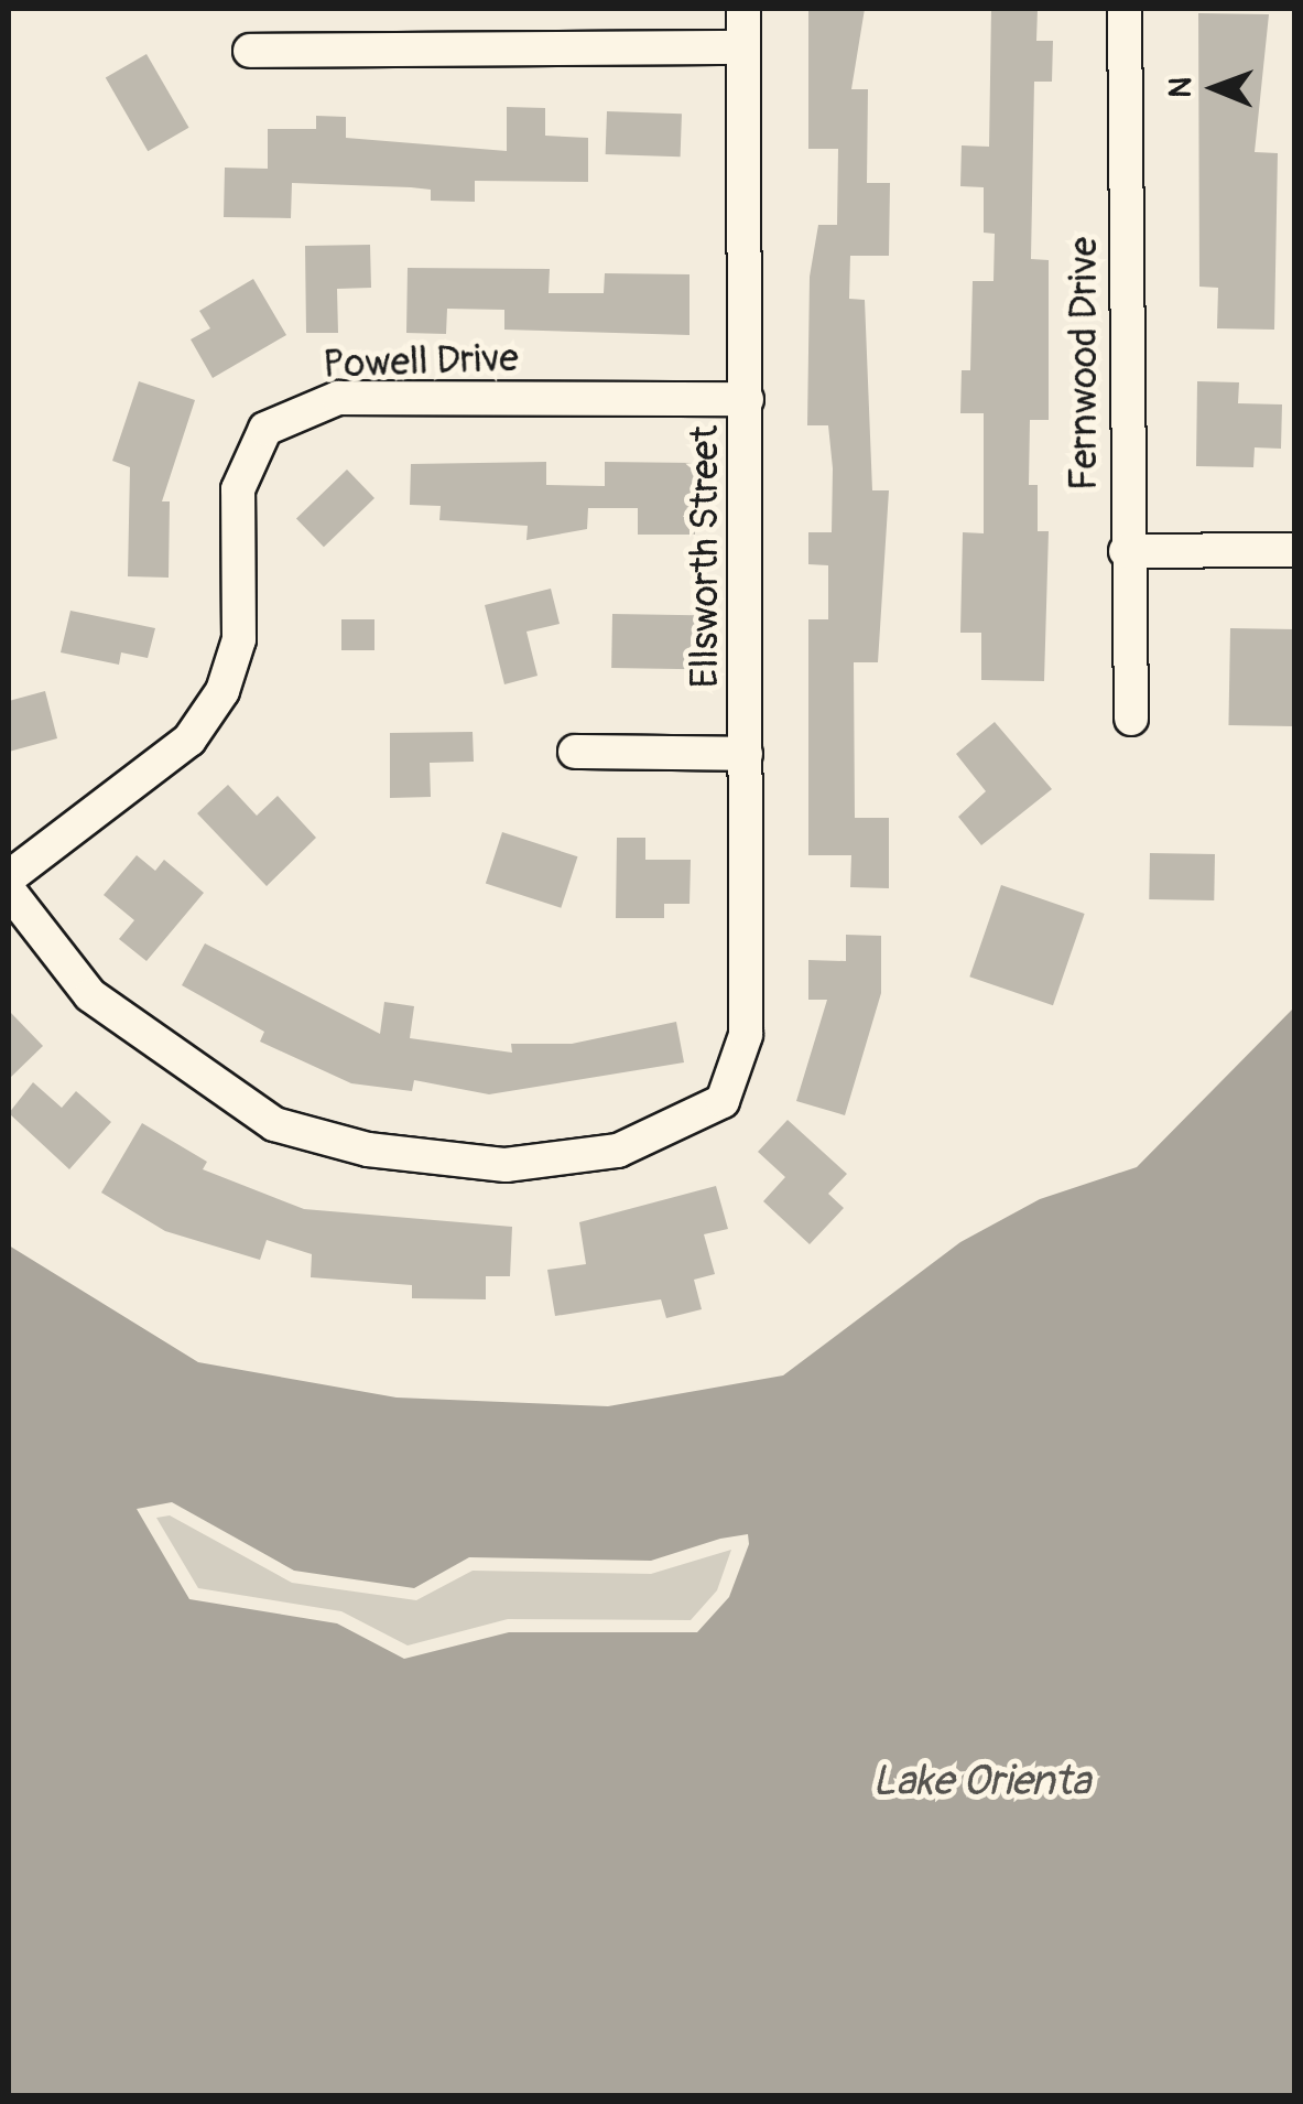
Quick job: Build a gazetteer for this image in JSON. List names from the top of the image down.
{
  "streets": {
    "street": ["Powell Drive", "Fernwood Drive", "Ellsworth Street"]
  },
  "crossings": [
    ["Powell Drive", "Ellsworth Street"]
  ],
  "water": ["Lake Orienta"],
  "north": "left"
}
